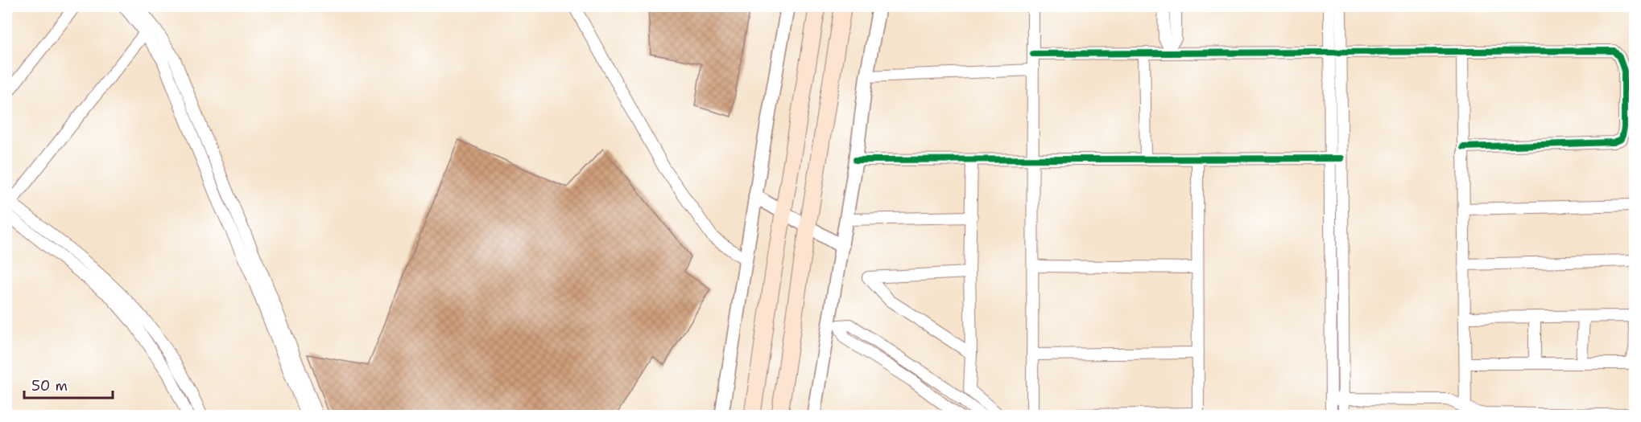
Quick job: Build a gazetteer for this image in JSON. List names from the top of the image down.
{
  "scale_bar": "50 m"
}
